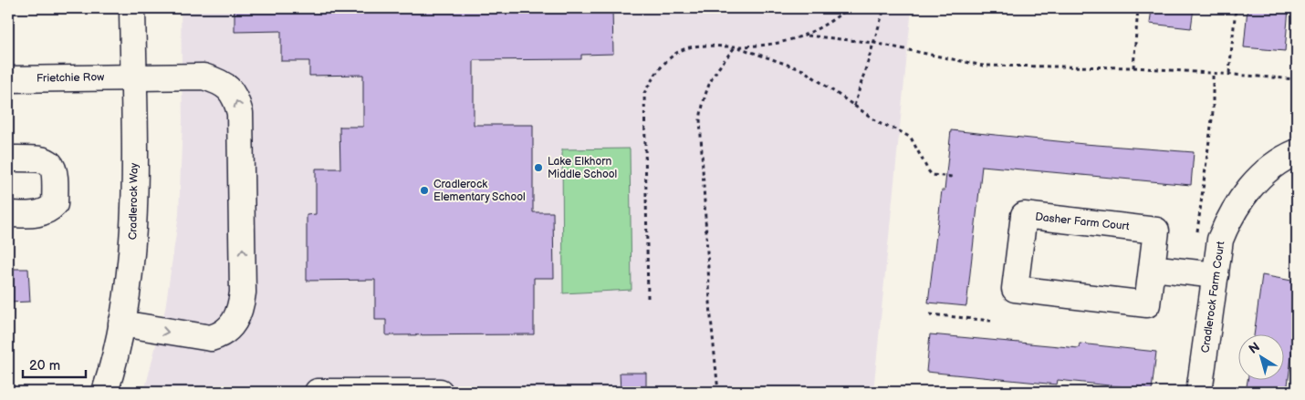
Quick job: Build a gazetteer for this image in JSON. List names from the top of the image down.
{
  "streets": {
    "street": [
      "Frietchie Row",
      "Cradlerock Way",
      "Dasher Farm Court",
      "Cradlerock Farm Court"
    ]
  },
  "crossings": [
    ["Frietchie Row", "Cradlerock Way"]
  ],
  "places": ["Lake Elkhorn Middle School", "Cradlerock Elementary School"],
  "scale_bar": "20 m",
  "north": "top left"
}
